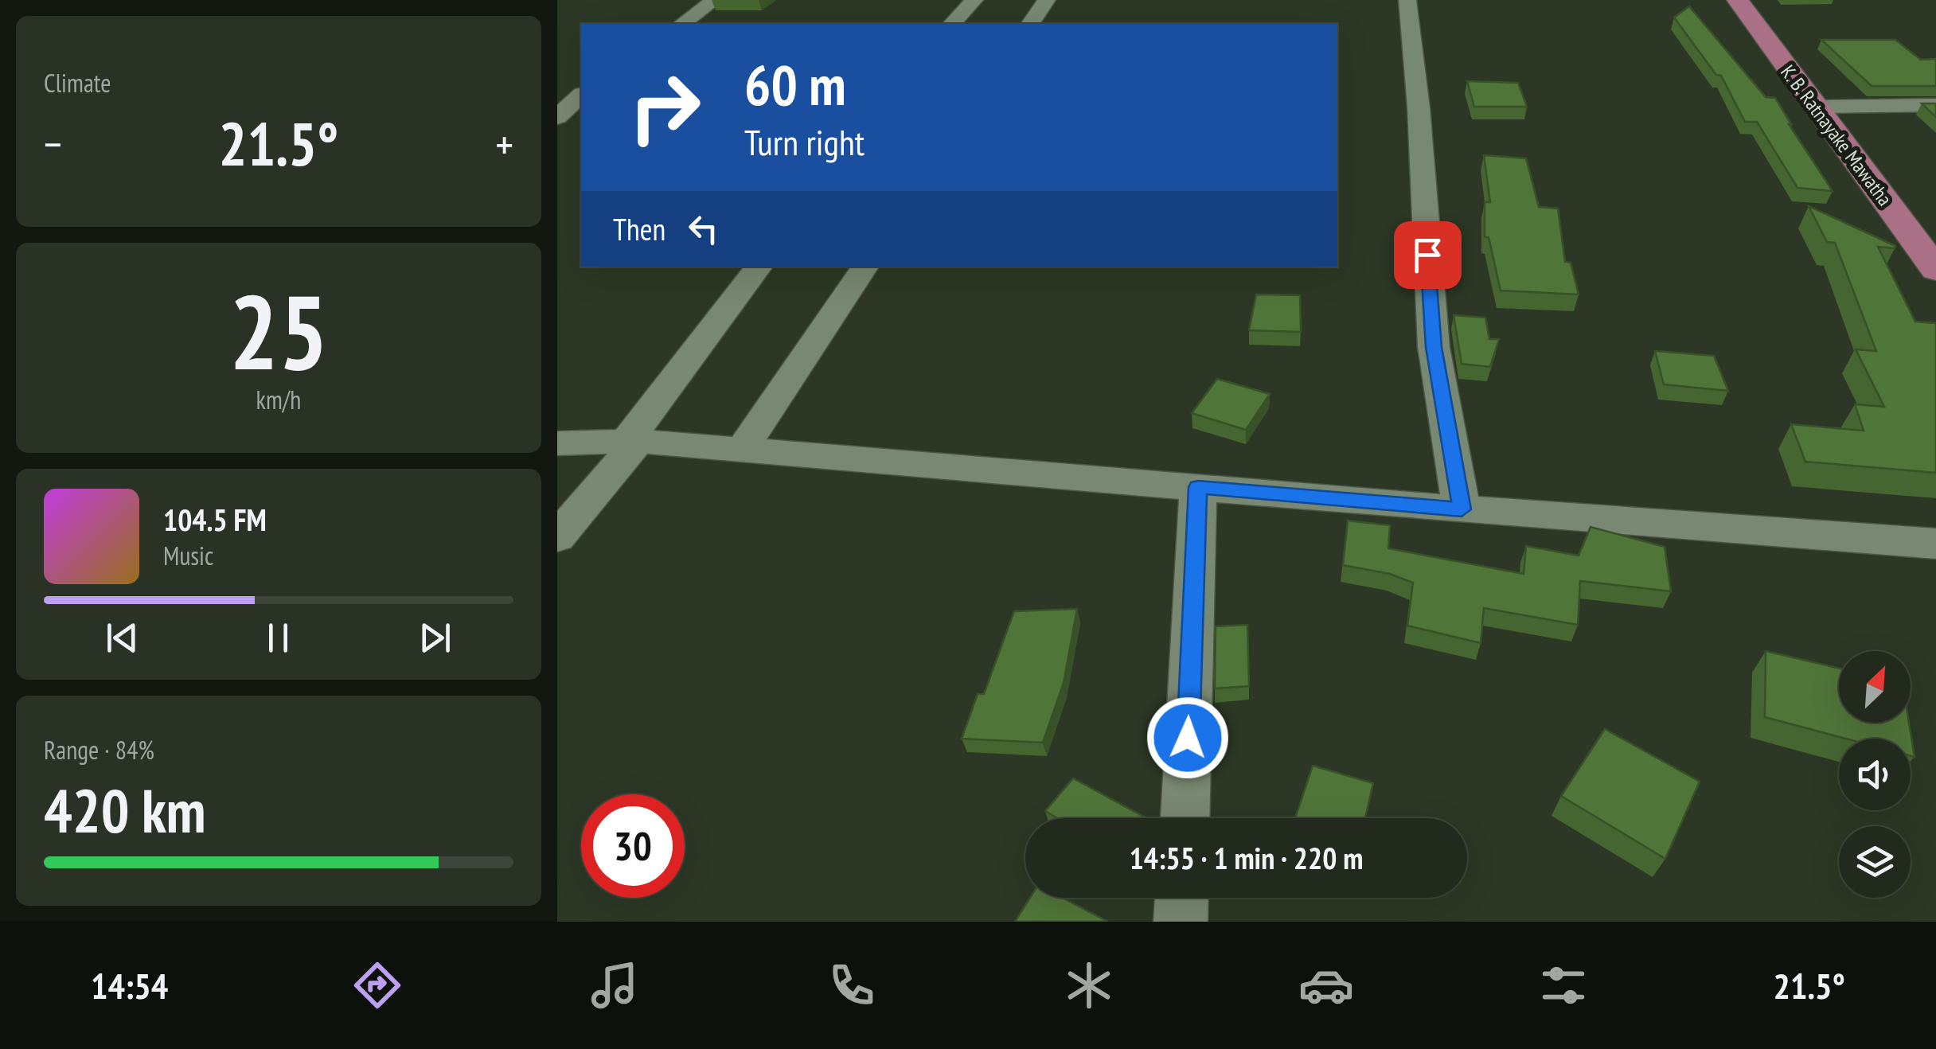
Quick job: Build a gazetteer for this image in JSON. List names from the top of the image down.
{
  "streets": {
    "highway": ["K. B. Ratnayake Mawatha"]
  },
  "north": "top right",
  "page": {
    "tile": [
      "Climate",
      ["25", "km/h"],
      ["Range · 84%", "420 km"]
    ],
    "turn": ["60 m", "Turn right"],
    "heat": ["−", "21.5°", "+"],
    "then": "Then",
    "song": ["104.5 FM", "Music"],
    "limit": "30",
    "trip": "14:55 · 1 min · 220 m",
    "tabs": ["14:54", "21.5°"]
  }
}
